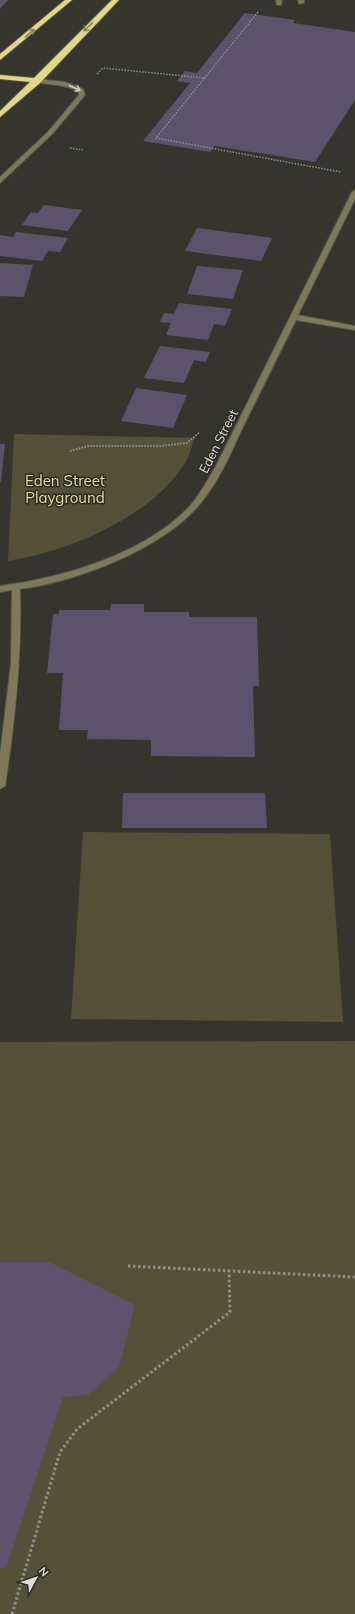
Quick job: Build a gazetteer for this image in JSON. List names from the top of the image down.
{
  "streets": {
    "street": ["Eden Street"]
  },
  "parks": ["Eden Street Playground"],
  "north": "top right"
}
